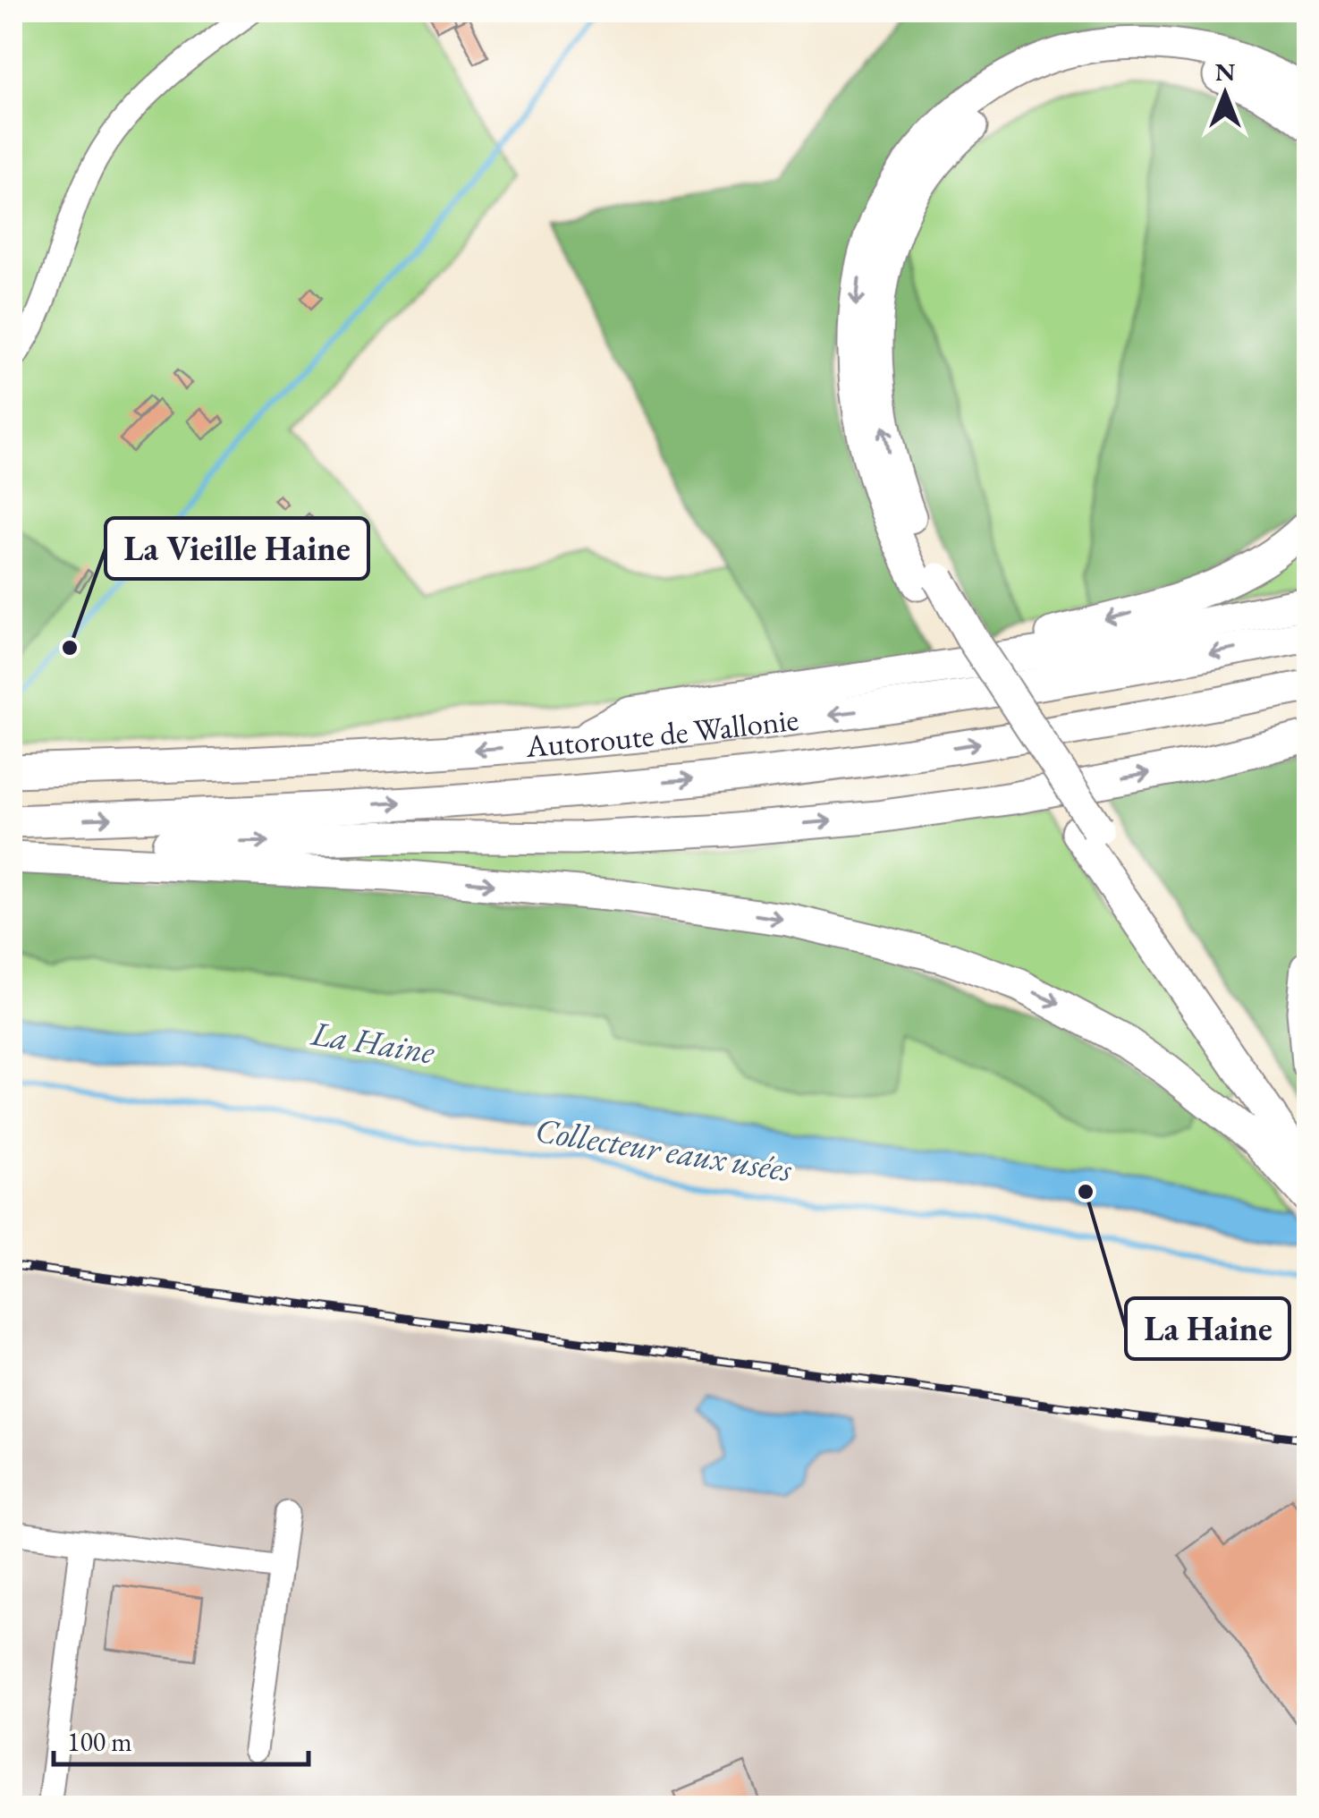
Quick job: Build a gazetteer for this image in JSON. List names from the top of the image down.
{
  "streets": {
    "highway": ["Autoroute de Wallonie"]
  },
  "water": ["La Haine", "Collecteur eaux usées"],
  "places": ["La Vieille Haine", "La Haine"],
  "scale_bar": "100 m",
  "north": "top"
}
